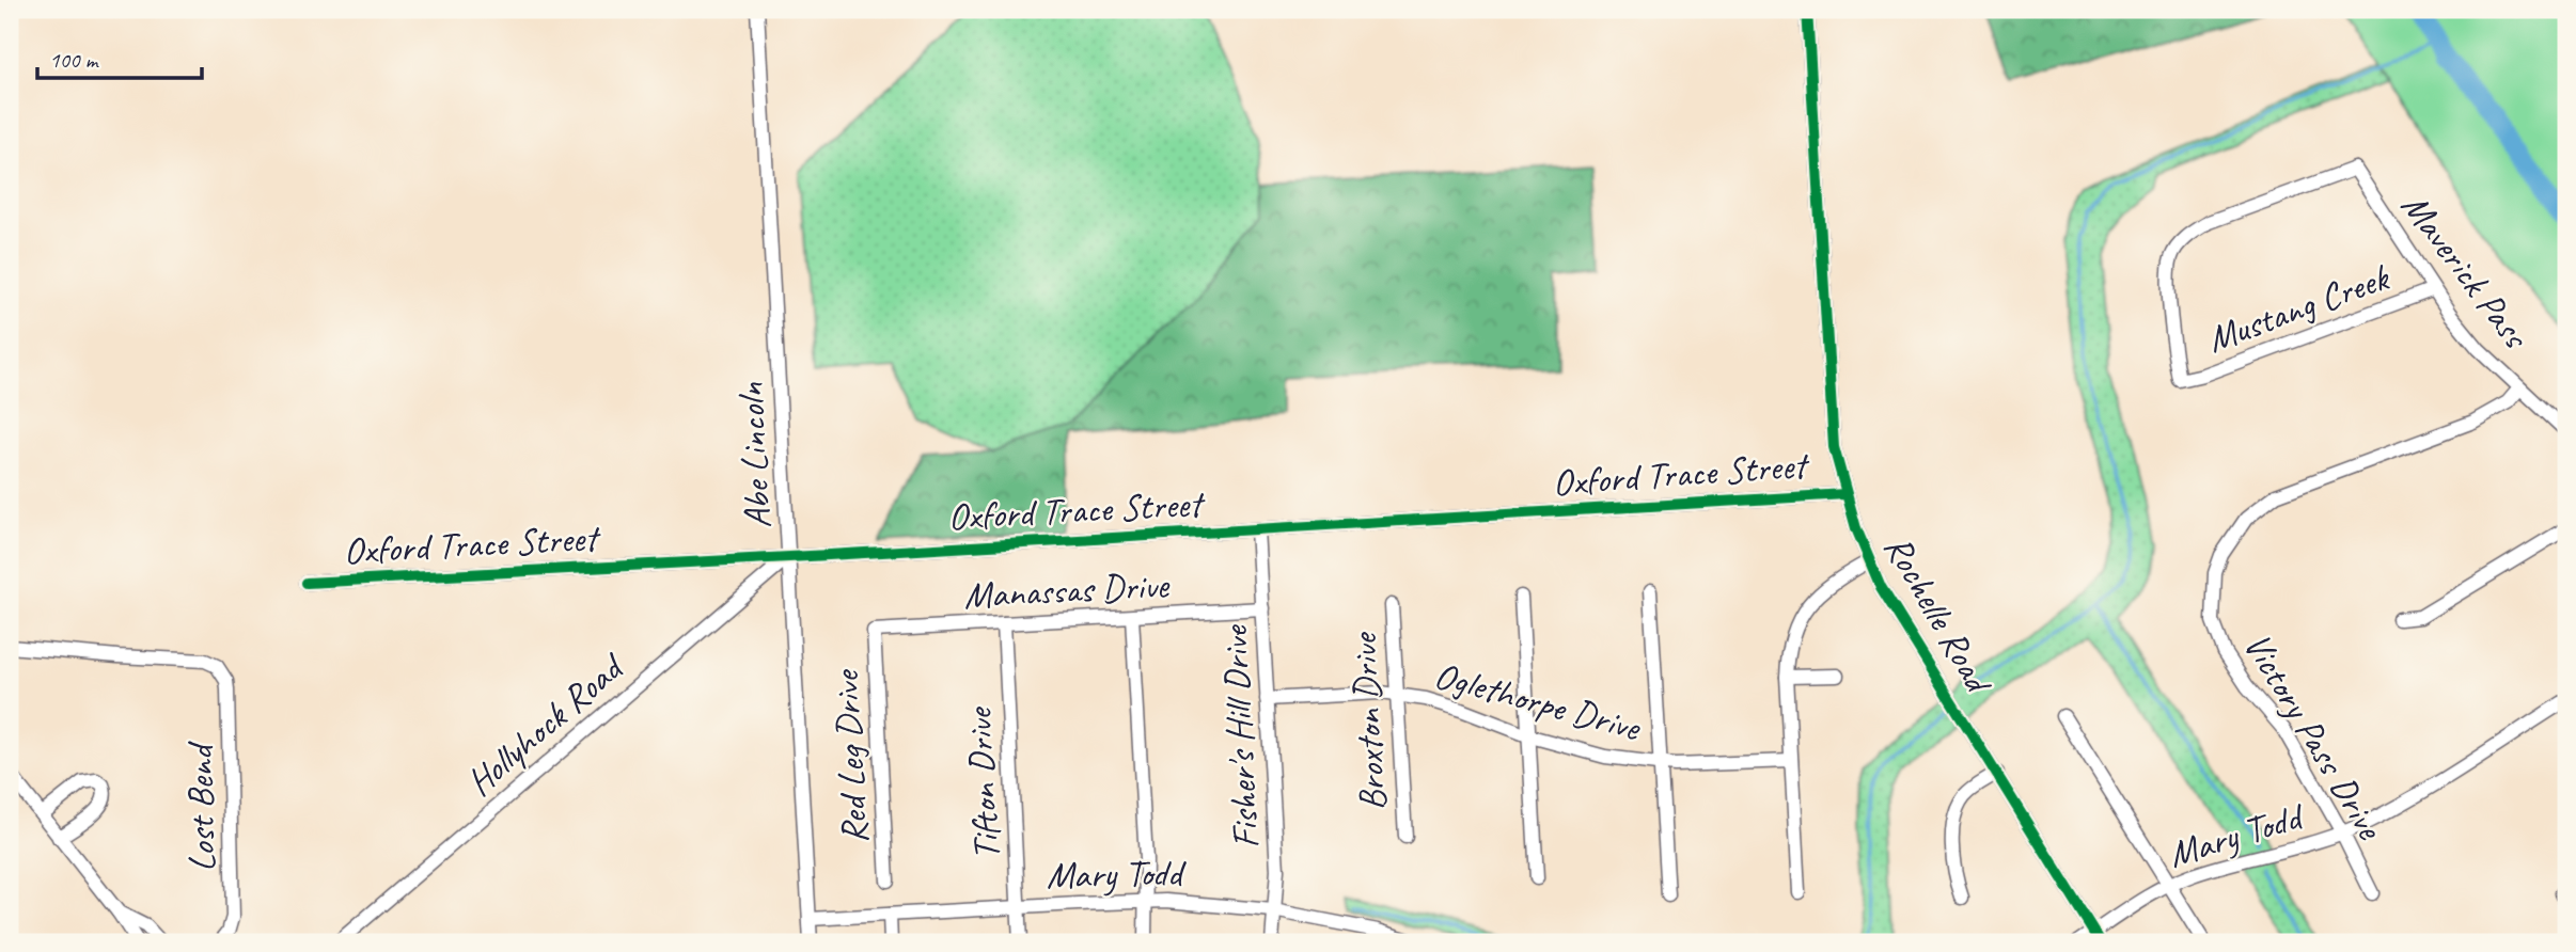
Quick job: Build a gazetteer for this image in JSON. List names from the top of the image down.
{
  "streets": {
    "street": [
      "Maverick Pass",
      "Mustang Creek",
      "Abe Lincoln",
      "Oxford Trace Street",
      "Manassas Drive",
      "Rochelle Road",
      "Oglethorpe Drive",
      "Broxton Drive",
      "Hollyhock Road",
      "Victory Pass Drive",
      "Fisher's Hill Drive",
      "Red Leg Drive",
      "Tifton Drive",
      "Lost Bend",
      "Mary Todd"
    ]
  },
  "crossings": [
    ["Maverick Pass", "Mustang Creek"],
    ["Maverick Pass", "Victory Pass Drive"],
    ["Abe Lincoln", "Oxford Trace Street"],
    ["Abe Lincoln", "Hollyhock Road"],
    ["Abe Lincoln", "Mary Todd"],
    ["Oxford Trace Street", "Rochelle Road"],
    ["Oxford Trace Street", "Hollyhock Road"],
    ["Oxford Trace Street", "Fisher's Hill Drive"],
    ["Manassas Drive", "Fisher's Hill Drive"],
    ["Manassas Drive", "Red Leg Drive"],
    ["Manassas Drive", "Tifton Drive"],
    ["Rochelle Road", "Mary Todd"],
    ["Oglethorpe Drive", "Broxton Drive"],
    ["Oglethorpe Drive", "Fisher's Hill Drive"],
    ["Victory Pass Drive", "Mary Todd"],
    ["Fisher's Hill Drive", "Mary Todd"],
    ["Tifton Drive", "Mary Todd"]
  ],
  "scale_bar": "100 m"
}
